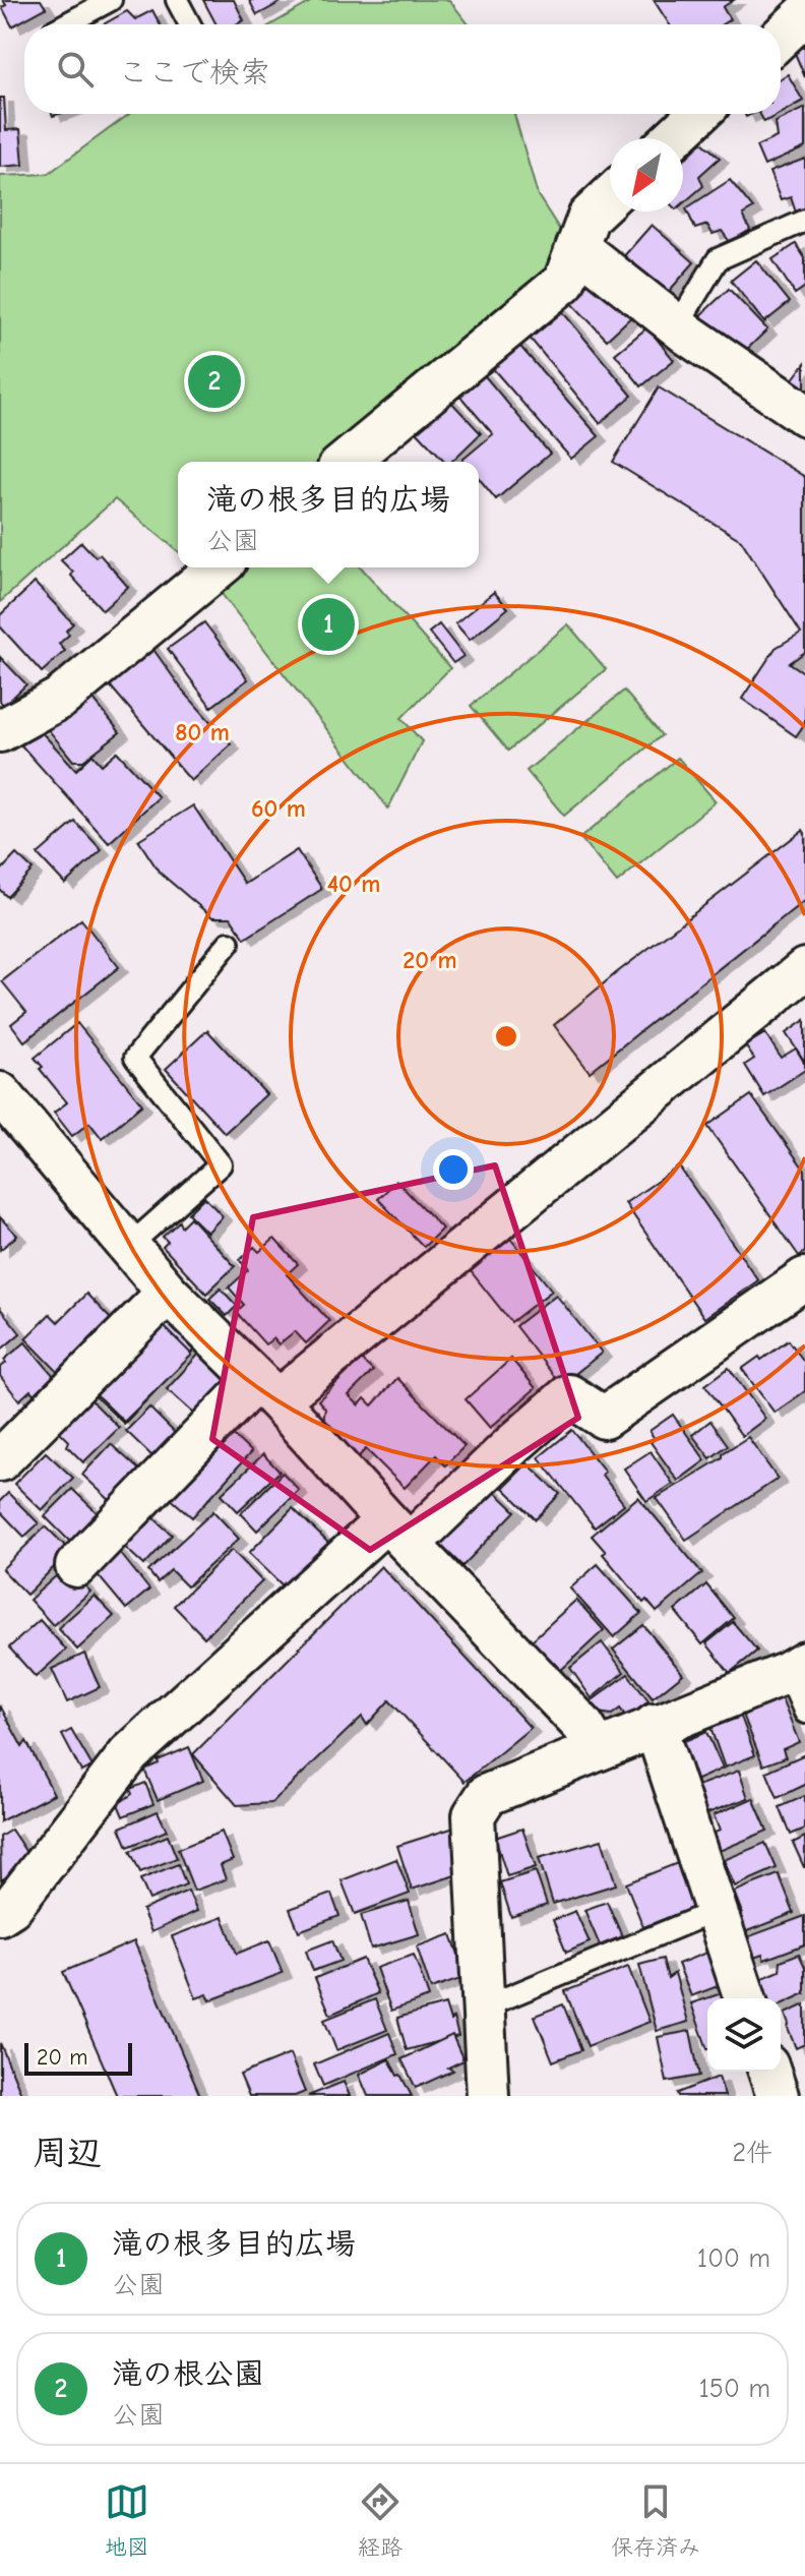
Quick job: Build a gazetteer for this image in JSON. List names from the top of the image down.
{
  "scale_bar": "20 m",
  "north": "bottom left",
  "page": {
    "search": "ここで検索",
    "pins": ["2", "1"],
    "popup": ["滝の根多目的広場", "公園"],
    "scale": "20 m",
    "heading": ["周辺", "2件"],
    "list": [
      {
        "mark": "1",
        "name": "滝の根多目的広場",
        "note": "公園",
        "value": "100 m"
      },
      {
        "mark": "2",
        "name": "滝の根公園",
        "note": "公園",
        "value": "150 m"
      }
    ],
    "nav": ["地図", "経路", "保存済み"]
  },
  "rings": [
    "80 m",
    "60 m",
    "40 m",
    "20 m"
  ]
}
